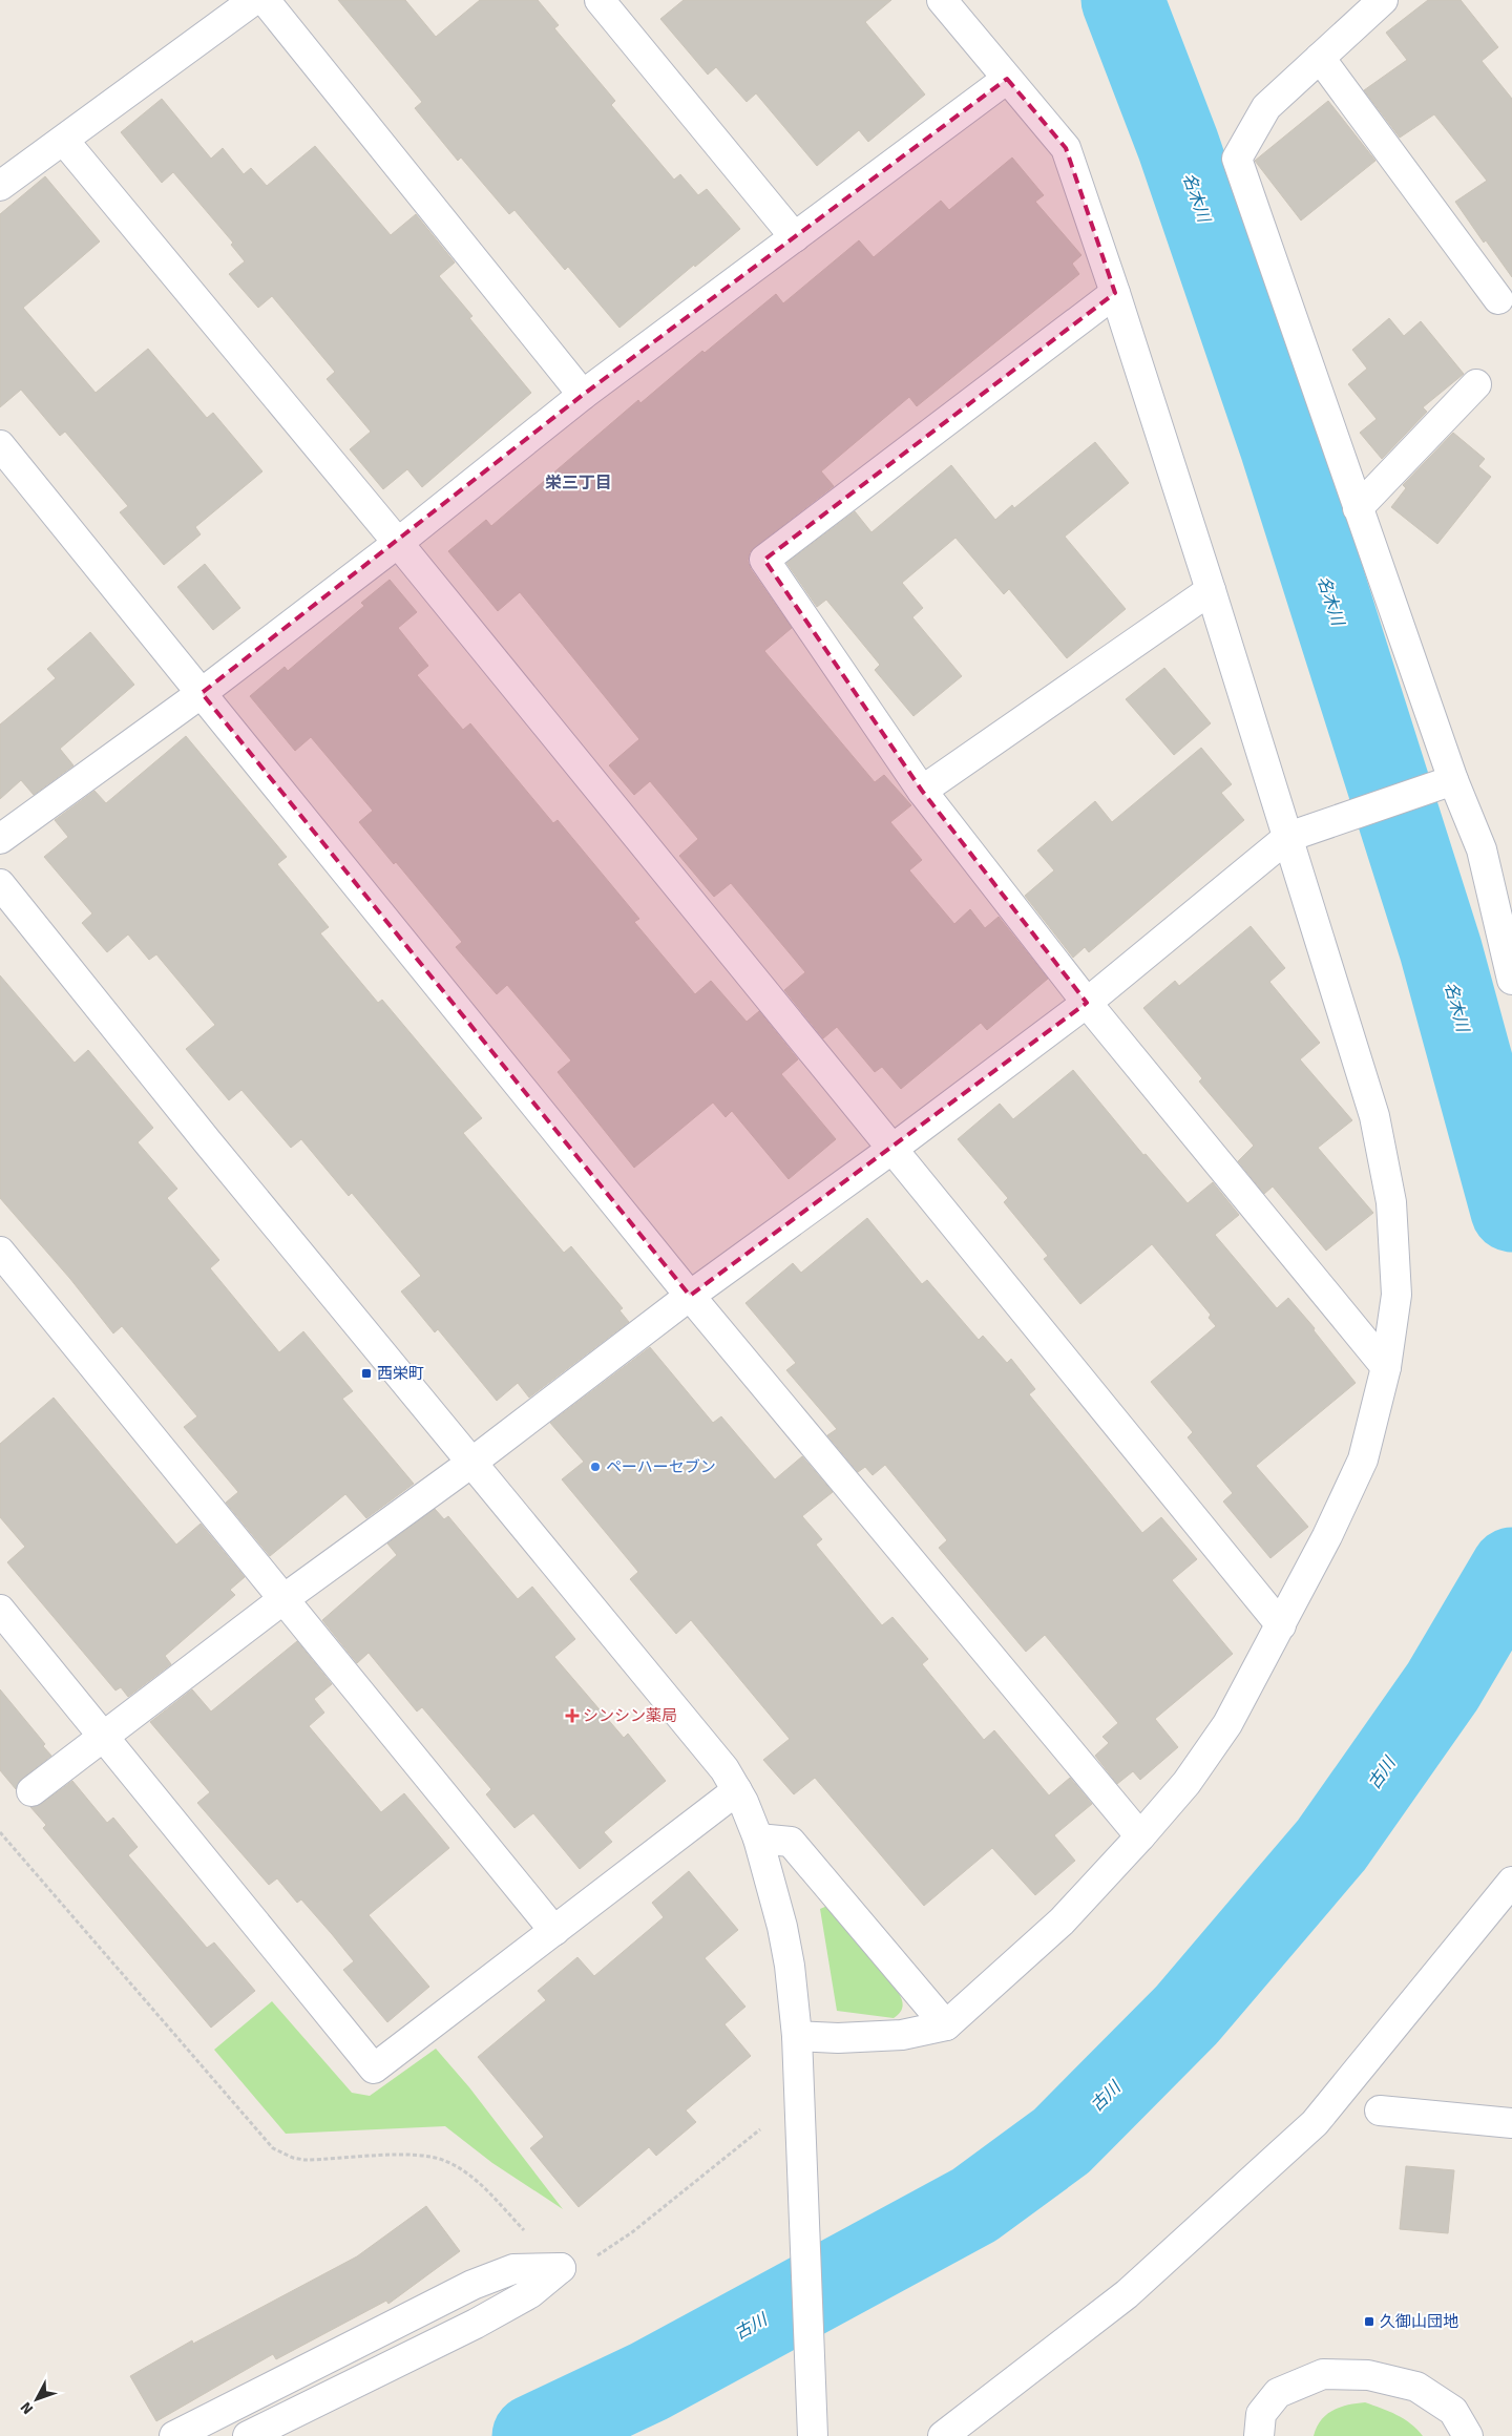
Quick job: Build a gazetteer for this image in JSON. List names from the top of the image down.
{
  "districts": ["栄三丁目"],
  "water": ["名木川", "古川"],
  "places": {
    "transit": ["西栄町", "久御山団地"],
    "other": ["ペーハーセブン"],
    "health": ["シンシン薬局"]
  },
  "north": "bottom left"
}
